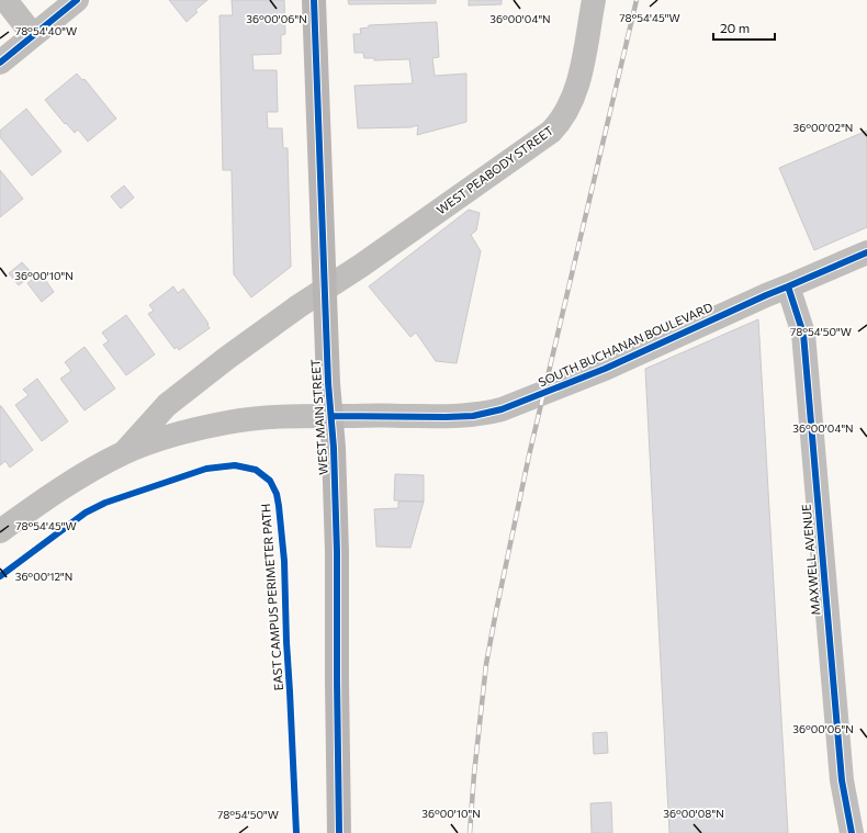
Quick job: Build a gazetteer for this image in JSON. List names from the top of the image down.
{
  "streets": {
    "main road": ["WEST MAIN STREET"],
    "street": ["WEST PEABODY STREET", "SOUTH BUCHANAN BOULEVARD", "MAXWELL AVENUE"],
    "cycle path": ["EAST CAMPUS PERIMETER PATH"]
  },
  "crossings": [
    ["WEST PEABODY STREET", "SOUTH BUCHANAN BOULEVARD"],
    ["WEST PEABODY STREET", "WEST MAIN STREET"],
    ["SOUTH BUCHANAN BOULEVARD", "WEST MAIN STREET"],
    ["SOUTH BUCHANAN BOULEVARD", "MAXWELL AVENUE"]
  ],
  "scale_bar": "20 m",
  "coordinates": [
    "78°54'45\"W",
    "36°00'06\"N",
    "36°00'04\"N",
    "78°54'40\"W",
    "36°00'02\"N",
    "36°00'10\"N",
    "78°54'50\"W",
    "36°00'12\"N",
    "36°00'08\"N"
  ]
}
